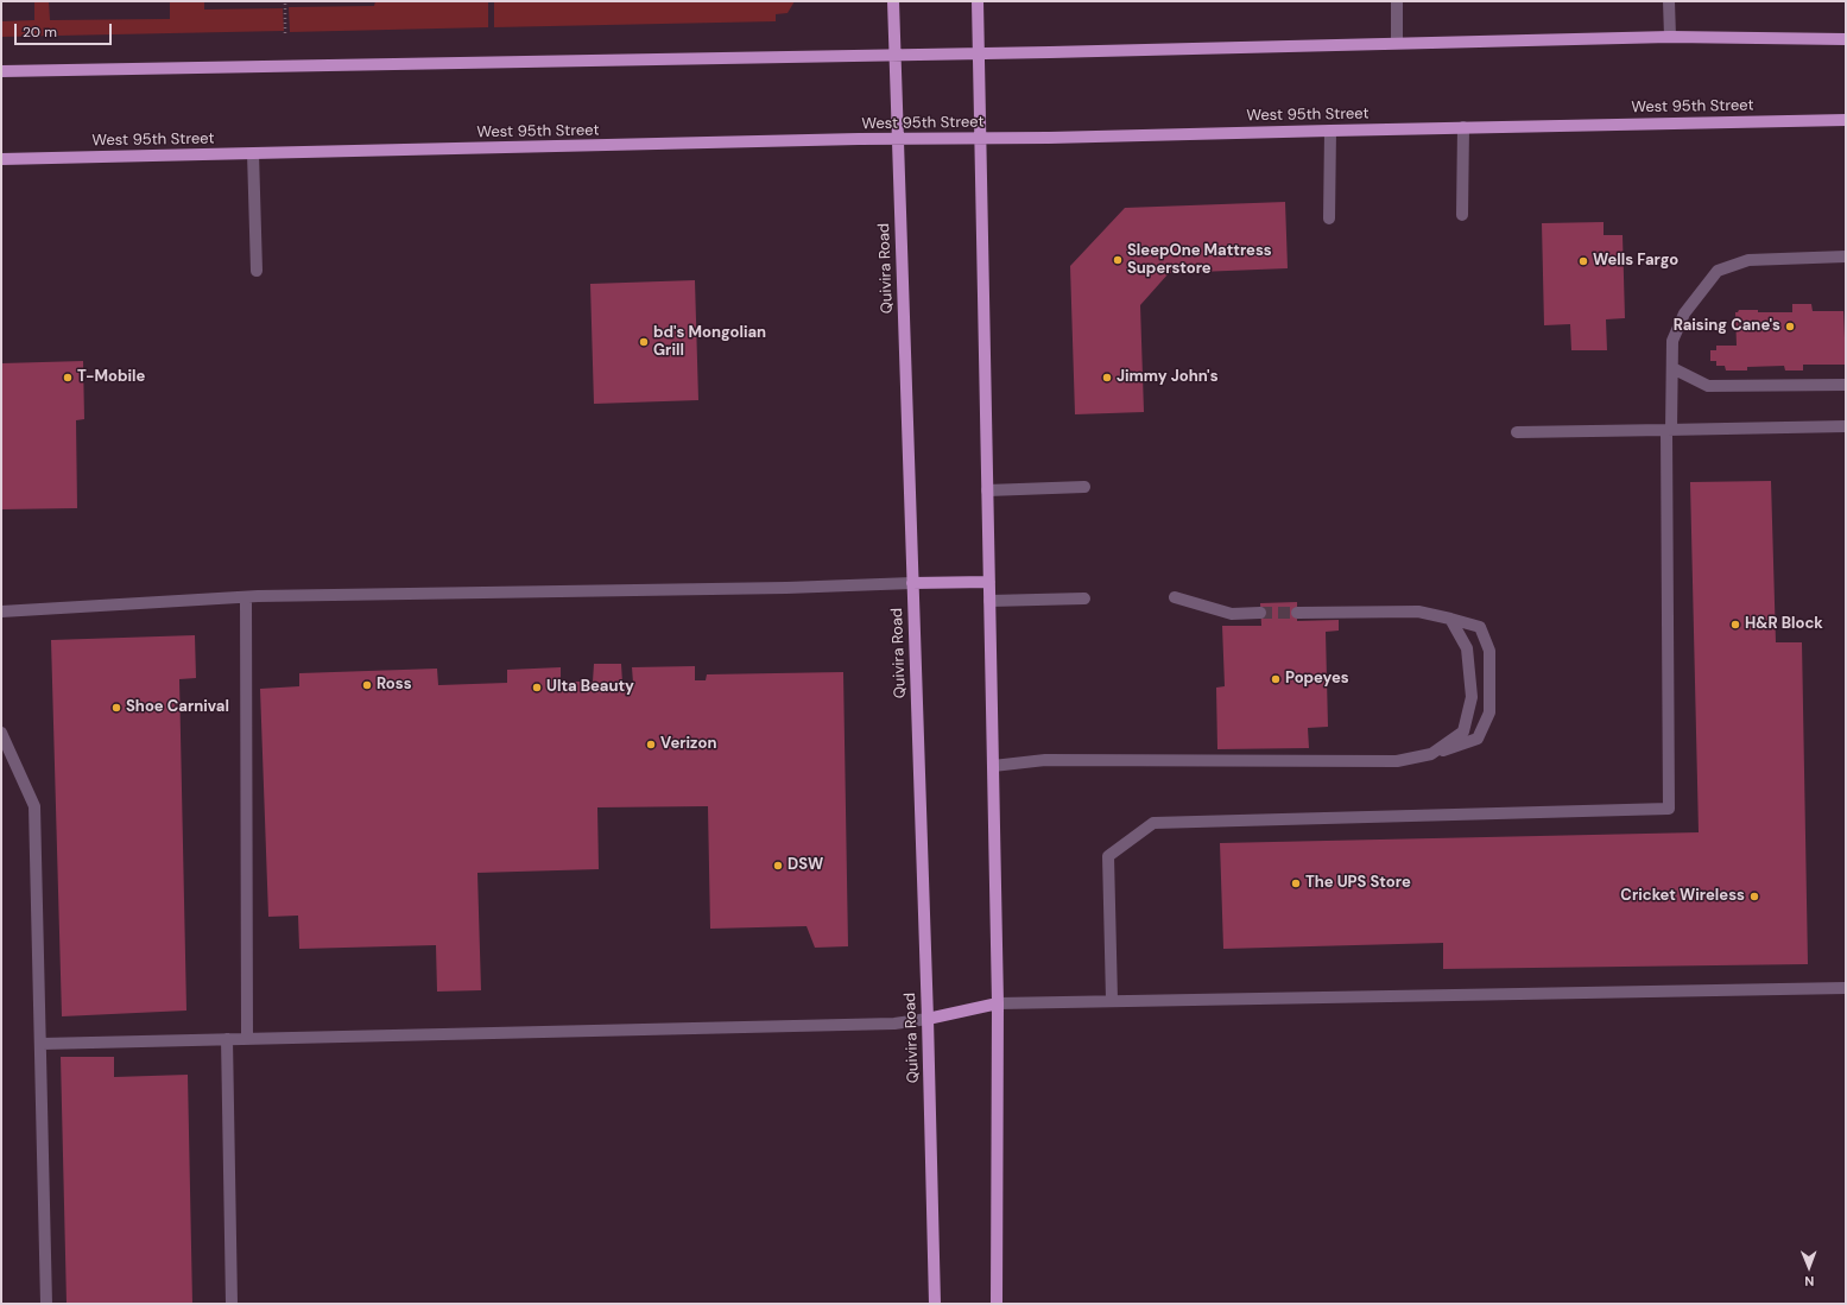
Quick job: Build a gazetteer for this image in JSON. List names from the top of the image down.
{
  "streets": {
    "main road": ["West 95th Street", "Quivira Road"]
  },
  "crossings": [
    ["West 95th Street", "Quivira Road"]
  ],
  "places": [
    "SleepOne Mattress Superstore",
    "Wells Fargo",
    "Raising Cane's",
    "bd's Mongolian Grill",
    "T-Mobile",
    "Jimmy John's",
    "H&R Block",
    "Popeyes",
    "Ross",
    "Ulta Beauty",
    "Shoe Carnival",
    "Verizon",
    "DSW",
    "The UPS Store",
    "Cricket Wireless"
  ],
  "scale_bar": "20 m",
  "north": "bottom"
}
